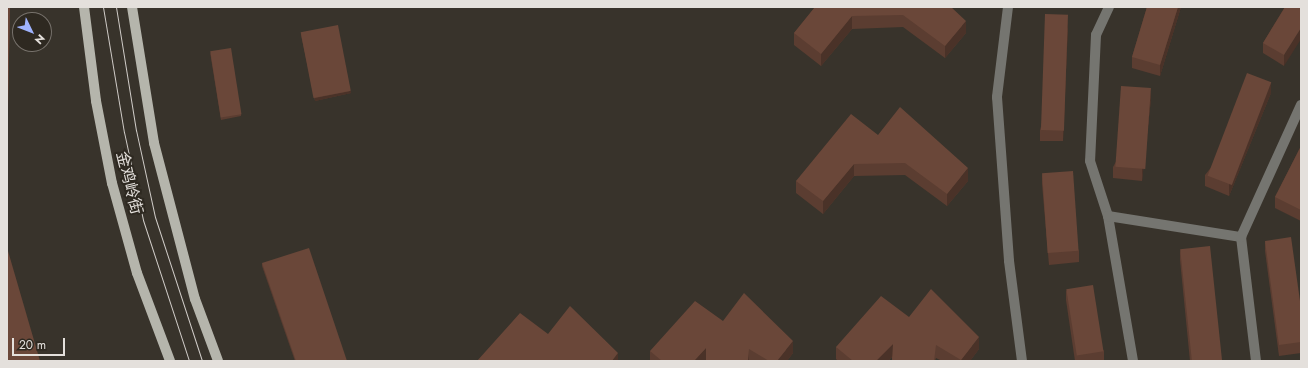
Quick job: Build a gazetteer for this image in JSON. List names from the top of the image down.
{
  "streets": {
    "main road": ["金鸡岭街"]
  },
  "scale_bar": "20 m",
  "north": "bottom right"
}
